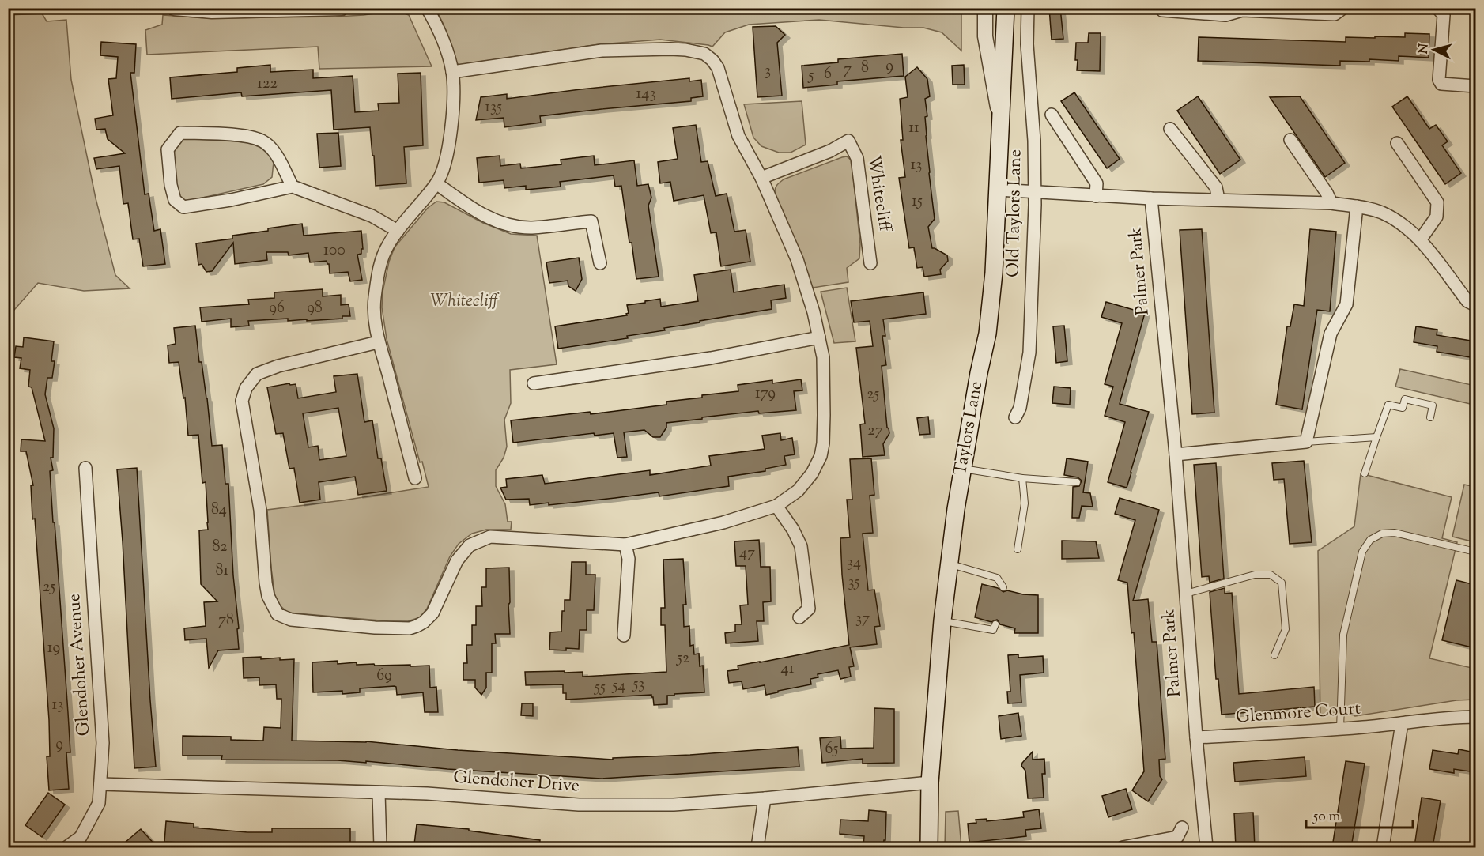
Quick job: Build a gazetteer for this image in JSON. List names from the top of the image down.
{
  "streets": {
    "main road": ["Taylors Lane"],
    "street": [
      "Whitecliff",
      "Old Taylors Lane",
      "Palmer Park",
      "Glendoher Avenue",
      "Glenmore Court",
      "Glendoher Drive"
    ]
  },
  "crossings": [
    ["Palmer Park", "Glenmore Court"],
    ["Taylors Lane", "Glendoher Drive"],
    ["Glendoher Avenue", "Glendoher Drive"]
  ],
  "parks": ["Whitecliff"],
  "house_numbers": [
    "9",
    "8",
    "7",
    "3",
    "6",
    "5",
    "122",
    "143",
    "135",
    "11",
    "13",
    "15",
    "100",
    "96",
    "98",
    "179",
    "25",
    "27",
    "84",
    "82",
    "47",
    "34",
    "81",
    "35",
    "25",
    "37",
    "78",
    "19",
    "52",
    "41",
    "69",
    "53",
    "54",
    "55",
    "13",
    "9",
    "65"
  ],
  "scale_bar": "50 m",
  "north": "left"
}
